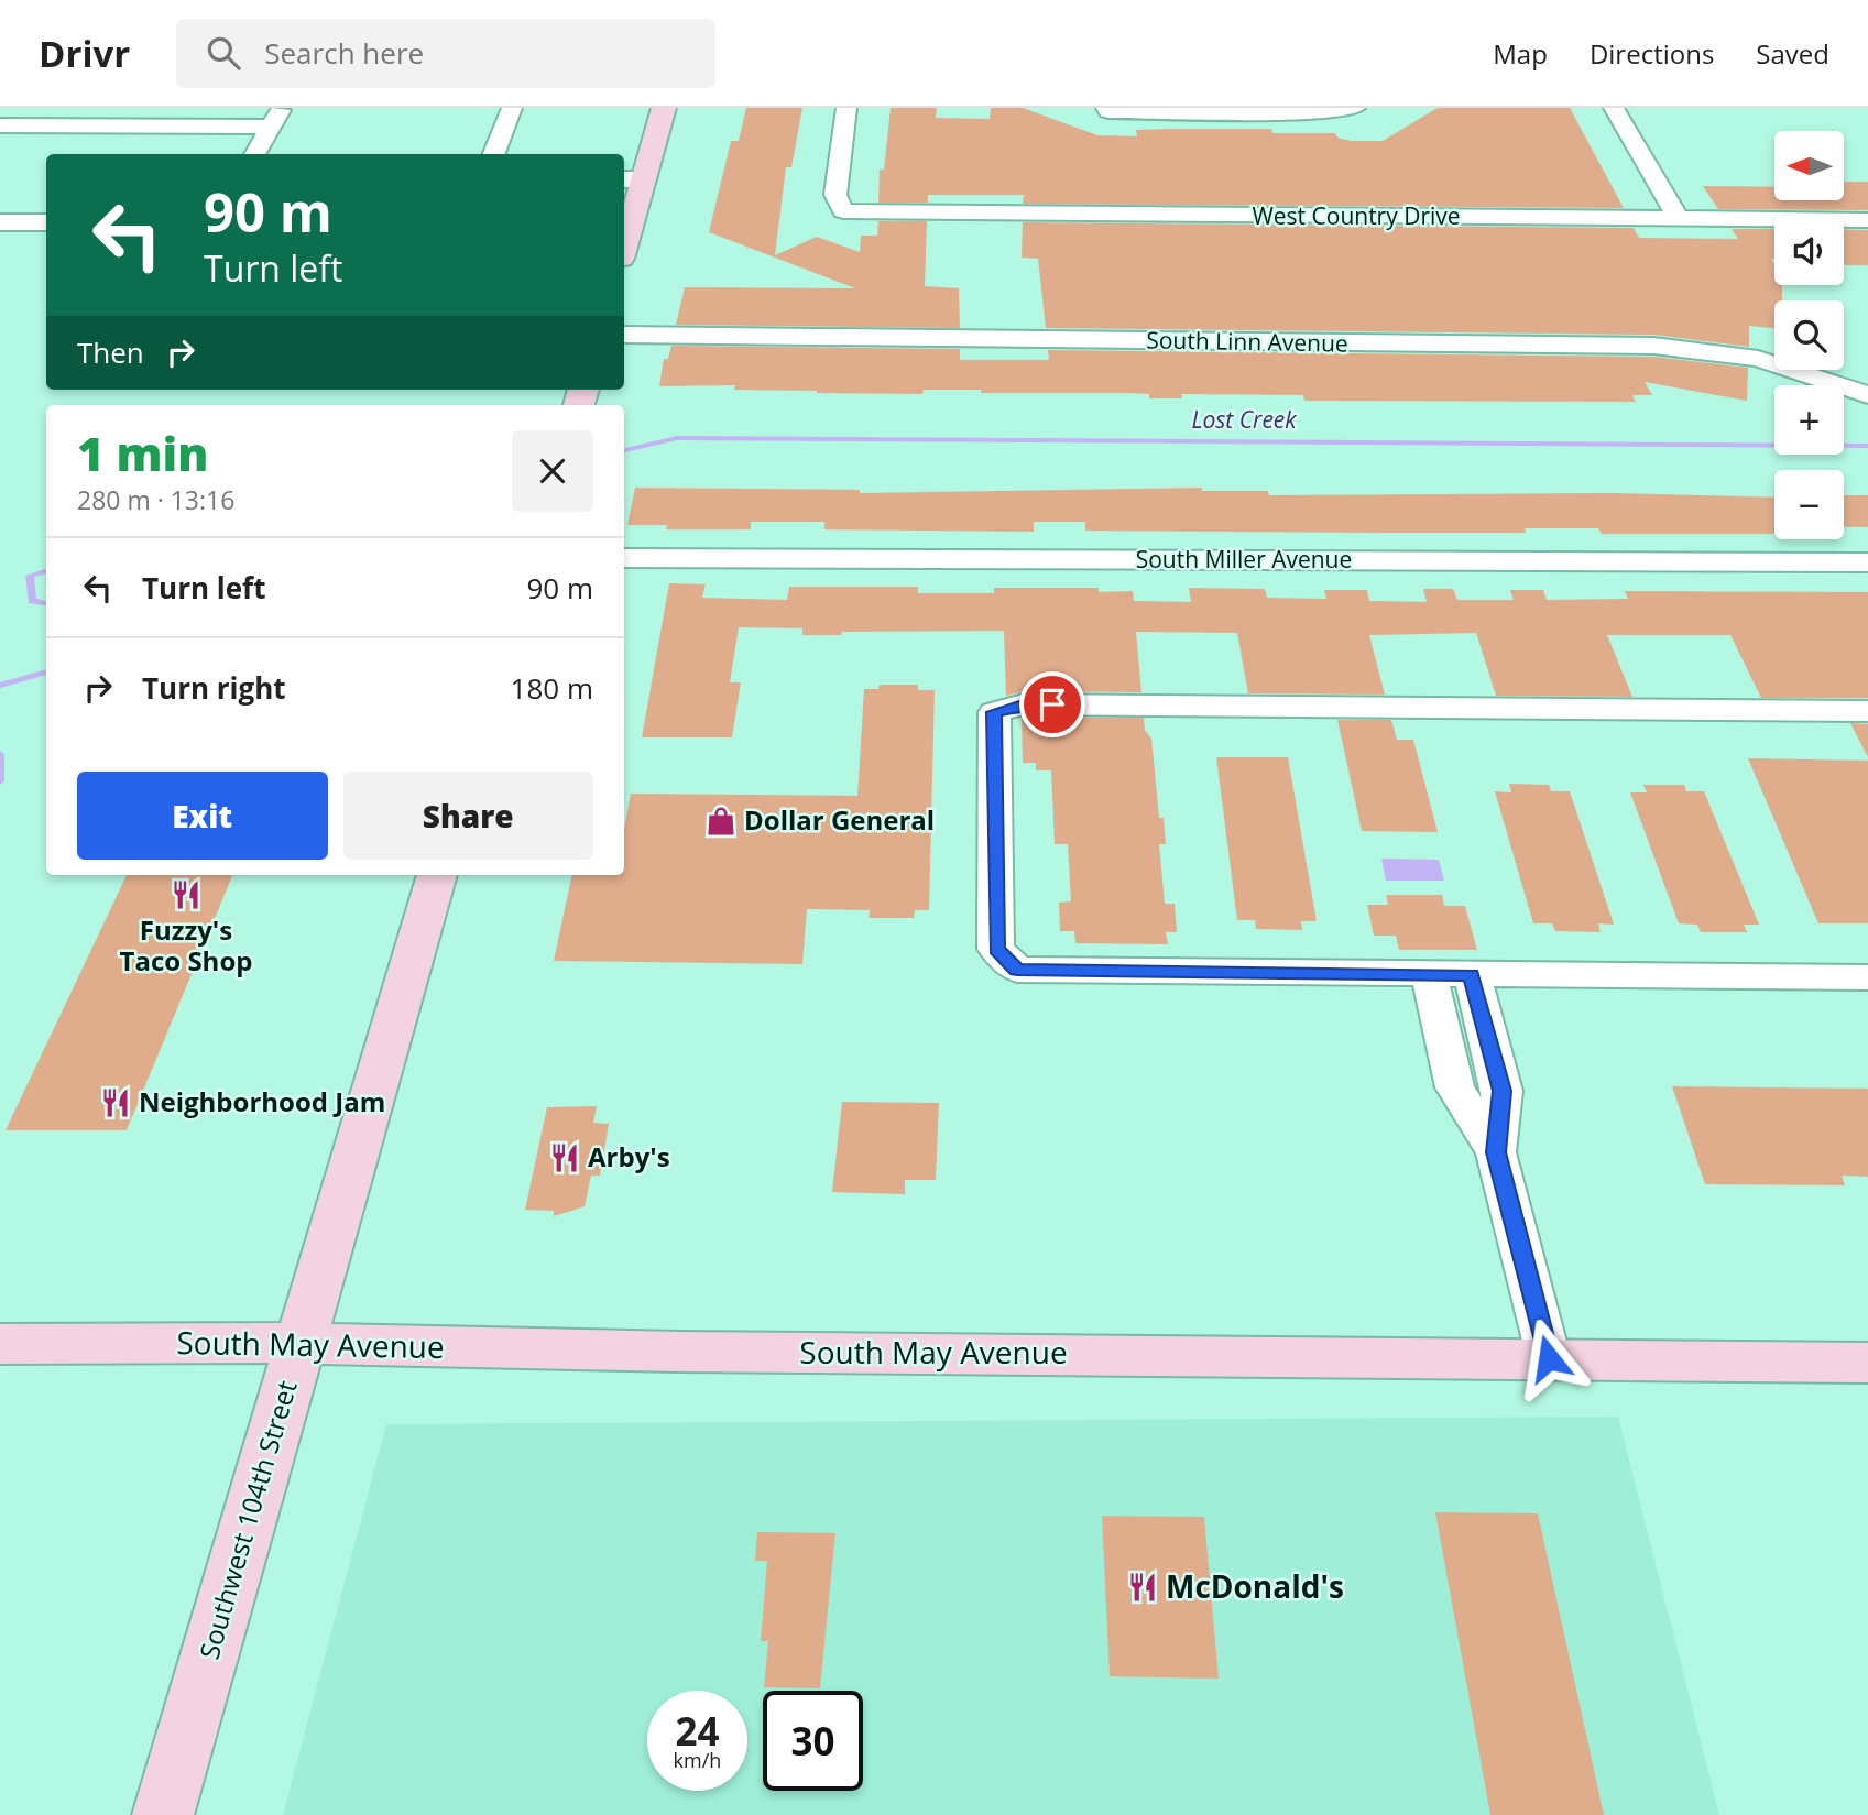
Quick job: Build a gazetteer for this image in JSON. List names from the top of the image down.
{
  "streets": {
    "main road": ["South May Avenue", "Southwest 104th Street"],
    "street": ["West Country Drive", "South Linn Avenue", "South Miller Avenue"]
  },
  "crossings": [
    ["South May Avenue", "Southwest 104th Street"]
  ],
  "water": ["Lost Creek"],
  "places": {
    "shop": ["Dollar General"],
    "restaurant": [
      "Fuzzy's Taco Shop",
      "Neighborhood Jam",
      "Arby's",
      "McDonald's"
    ]
  },
  "north": "left",
  "page": {
    "header": "Drivr",
    "search": "Search here",
    "nav": ["Map", "Directions", "Saved"],
    "map_buttons": ["+", "−"],
    "turn": ["90 m", "Turn left"],
    "then": "Then",
    "heading": ["1 min", "280 m · 13:16"],
    "list": [
      {
        "name": "Turn left",
        "value": "90 m"
      },
      {
        "name": "Turn right",
        "value": "180 m"
      }
    ],
    "buttons": ["Exit", "Share"],
    "speed": "24 km/h",
    "limit": "30"
  }
}
